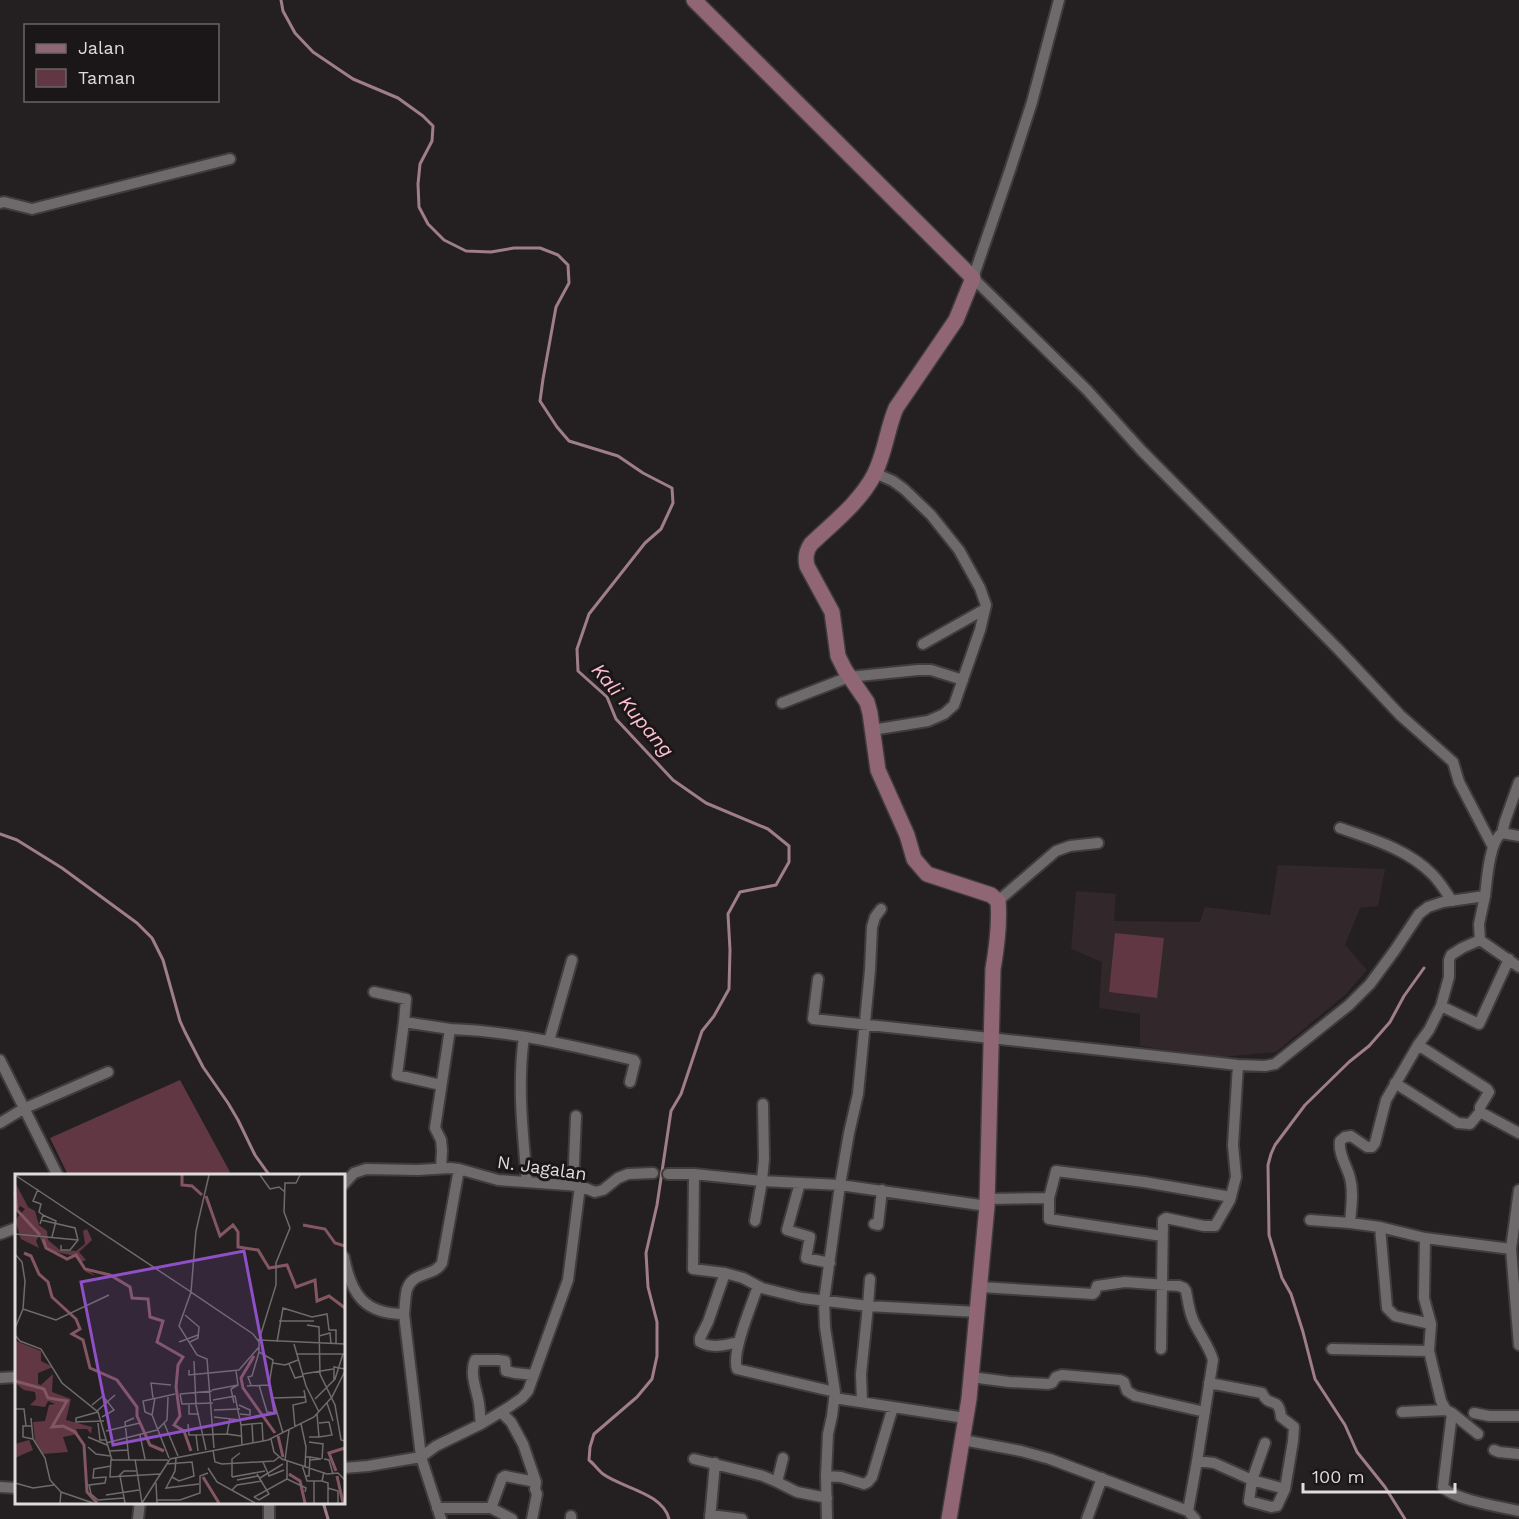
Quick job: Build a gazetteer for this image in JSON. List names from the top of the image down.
{
  "streets": {
    "street": ["N. Jagalan"]
  },
  "water": ["Kali Kupang"],
  "legend": ["Jalan", "Taman"],
  "scale_bar": "100 m"
}
